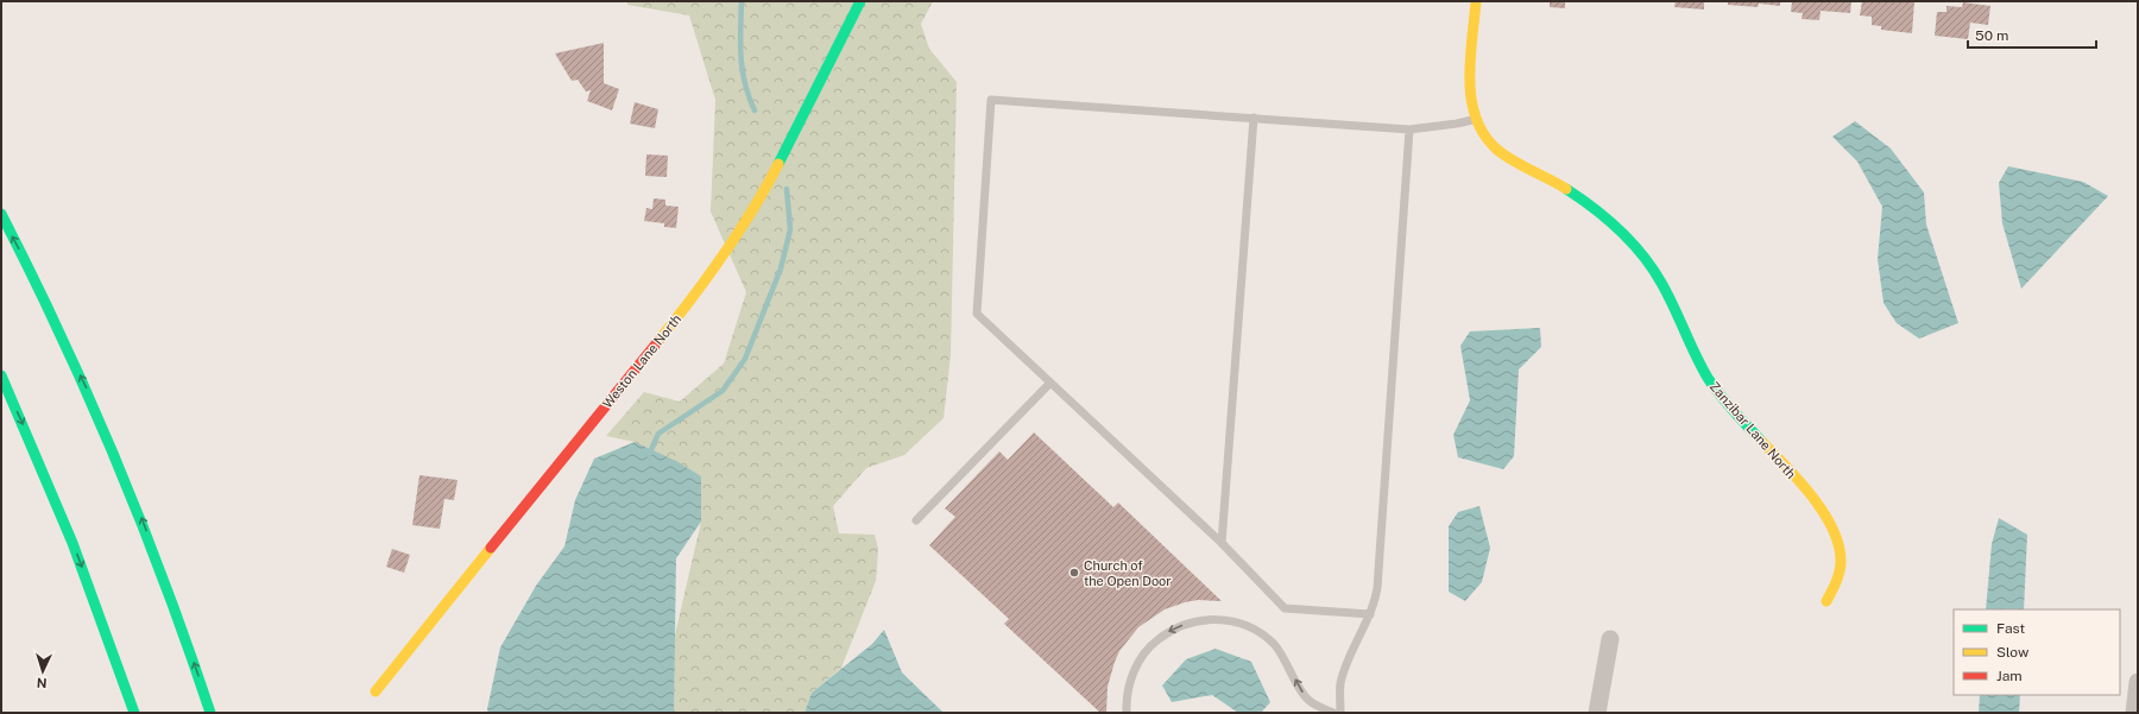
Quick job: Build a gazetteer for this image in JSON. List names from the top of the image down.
{
  "streets": {
    "main road": ["Weston Lane North", "Zanzibar Lane North"]
  },
  "places": ["Church of the Open Door"],
  "legend": ["Fast", "Slow", "Jam"],
  "scale_bar": "50 m",
  "north": "bottom"
}
